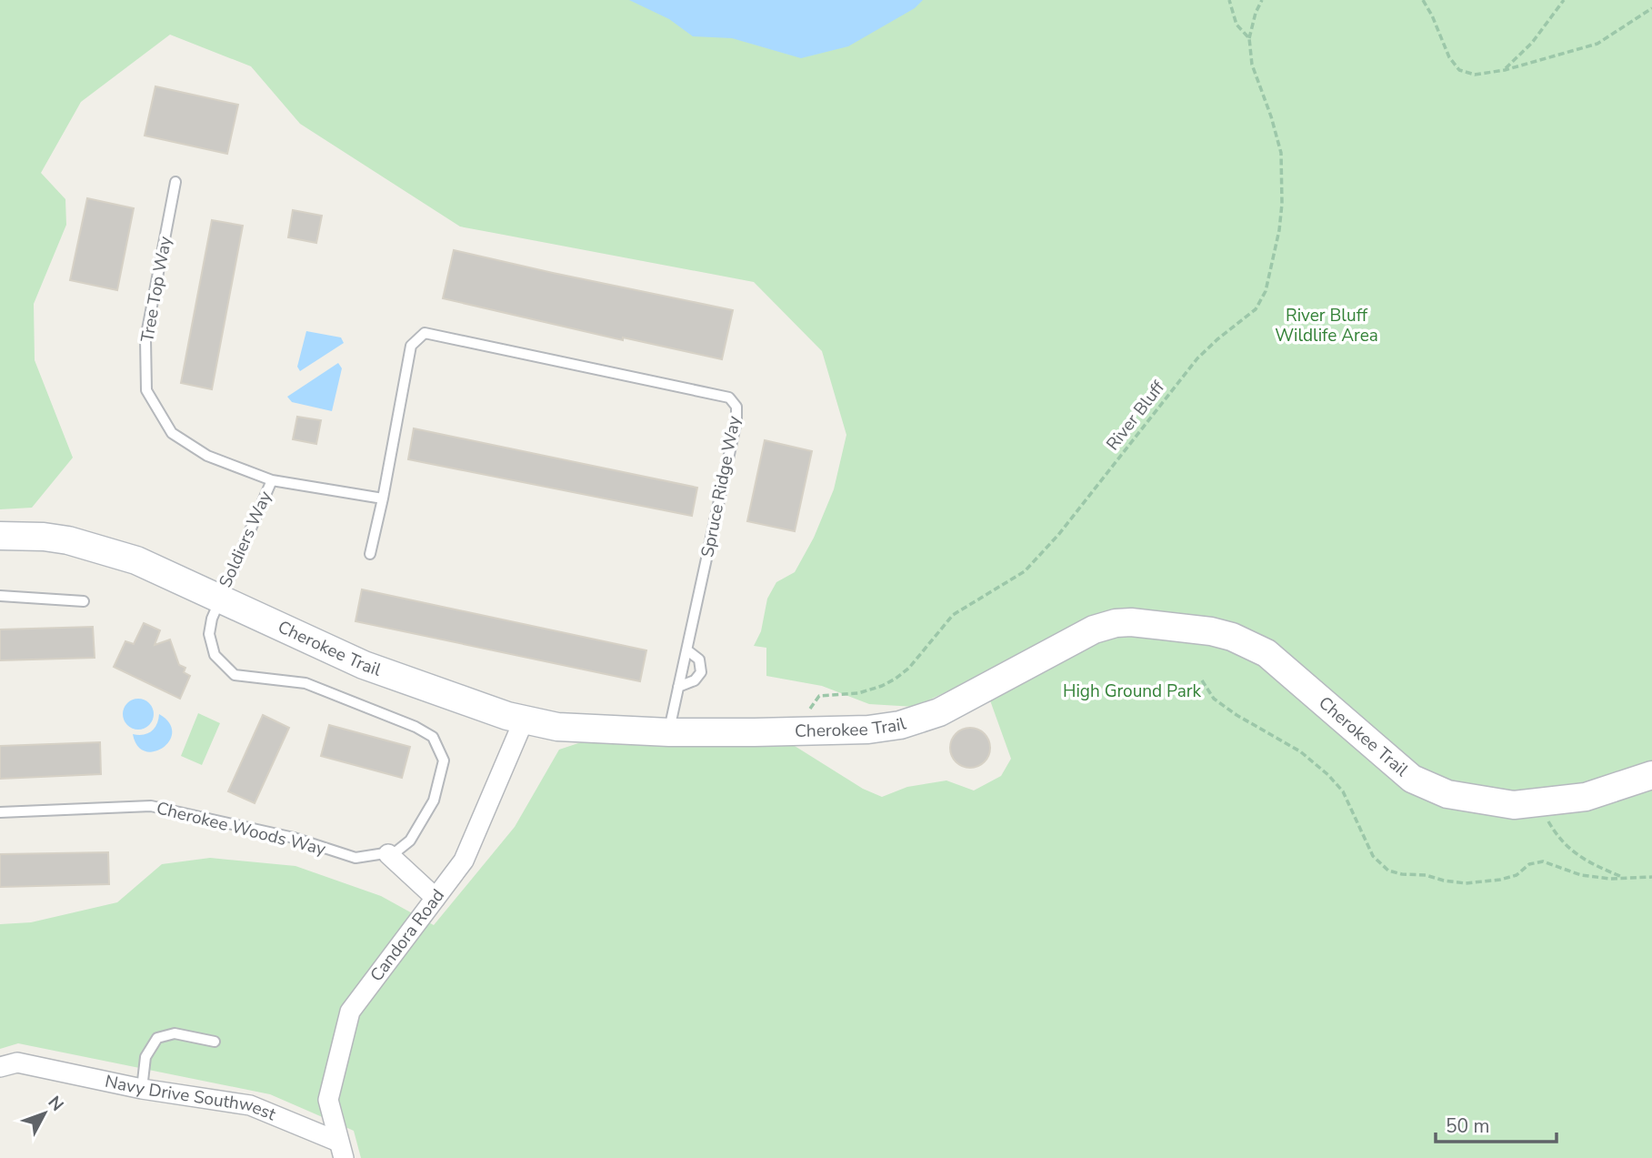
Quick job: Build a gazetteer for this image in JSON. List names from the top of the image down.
{
  "streets": {
    "street": ["Cherokee Trail", "Candora Road", "Navy Drive Southwest"],
    "lane": [
      "Tree Top Way",
      "Spruce Ridge Way",
      "Soldiers Way",
      "Cherokee Woods Way"
    ],
    "path": ["River Bluff"]
  },
  "crossings": [
    ["Tree Top Way", "Spruce Ridge Way"],
    ["Tree Top Way", "Soldiers Way"],
    ["River Bluff", "Cherokee Trail"],
    ["Spruce Ridge Way", "Cherokee Trail"],
    ["Soldiers Way", "Cherokee Trail"],
    ["Cherokee Trail", "Candora Road"],
    ["Candora Road", "Navy Drive Southwest"]
  ],
  "parks": ["River Bluff Wildlife Area", "High Ground Park"],
  "scale_bar": "50 m",
  "north": "top right"
}
